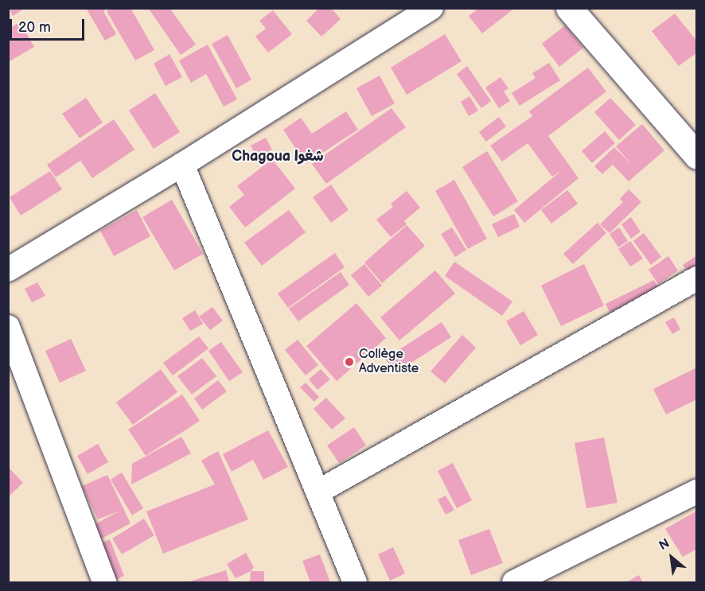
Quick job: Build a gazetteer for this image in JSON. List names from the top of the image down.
{
  "districts": ["Chagoua شغوا"],
  "places": ["Collège Adventiste"],
  "scale_bar": "20 m",
  "north": "top left"
}
